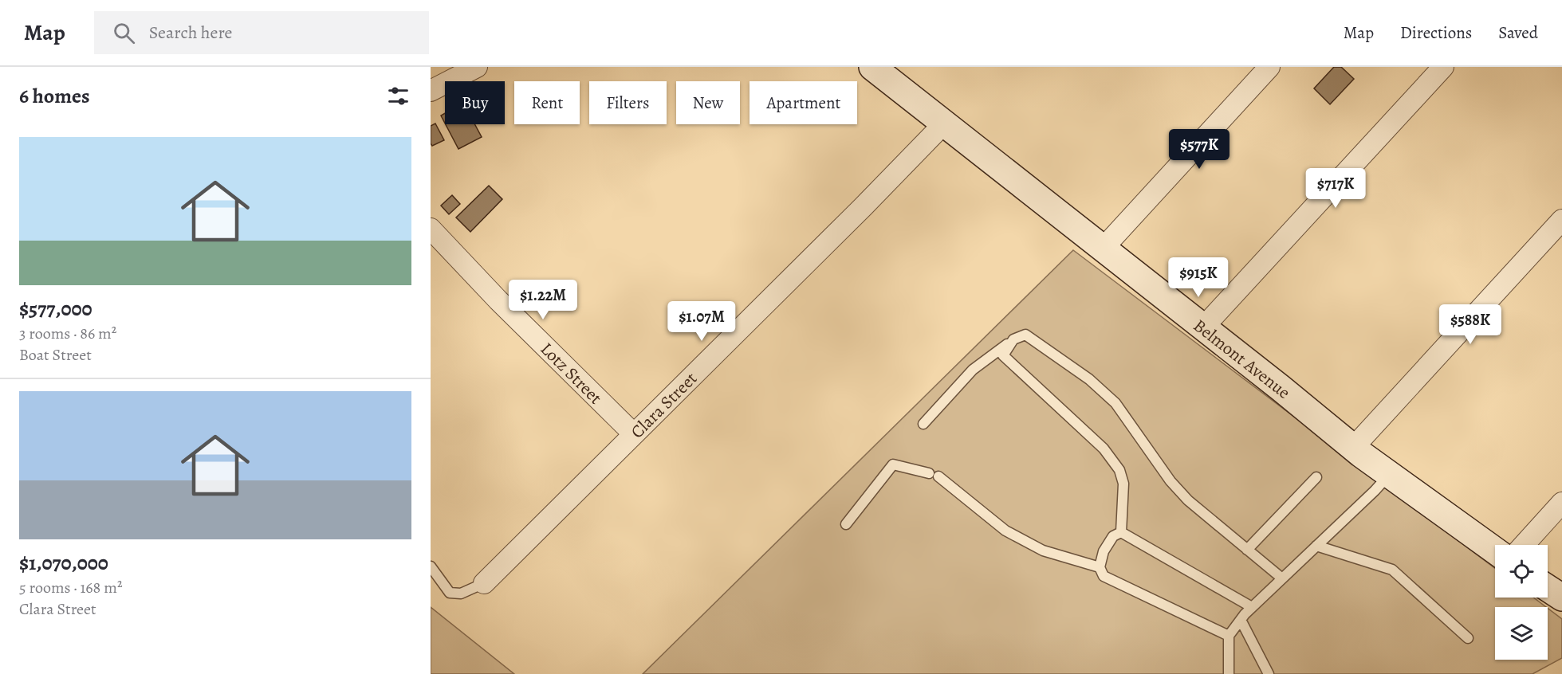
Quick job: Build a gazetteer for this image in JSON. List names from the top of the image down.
{
  "streets": {
    "main road": ["Belmont Avenue"],
    "street": ["Lotz Street", "Clara Street"]
  },
  "crossings": [
    ["Belmont Avenue", "Clara Street"],
    ["Lotz Street", "Clara Street"]
  ],
  "page": {
    "header": "Map",
    "search": "Search here",
    "nav": ["Map", "Directions", "Saved"],
    "heading": "6 homes",
    "chip": [
      "Buy",
      "Rent",
      "Filters",
      "New",
      "Apartment"
    ],
    "list": [
      {
        "name": "$577,000",
        "note": "3 rooms · 86 m² · Boat Street"
      },
      {
        "name": "$1,070,000",
        "note": "5 rooms · 168 m² · Clara Street"
      }
    ],
    "price": [
      "$577K",
      "$717K",
      "$915K",
      "$1.22M",
      "$1.07M",
      "$588K"
    ]
  }
}
